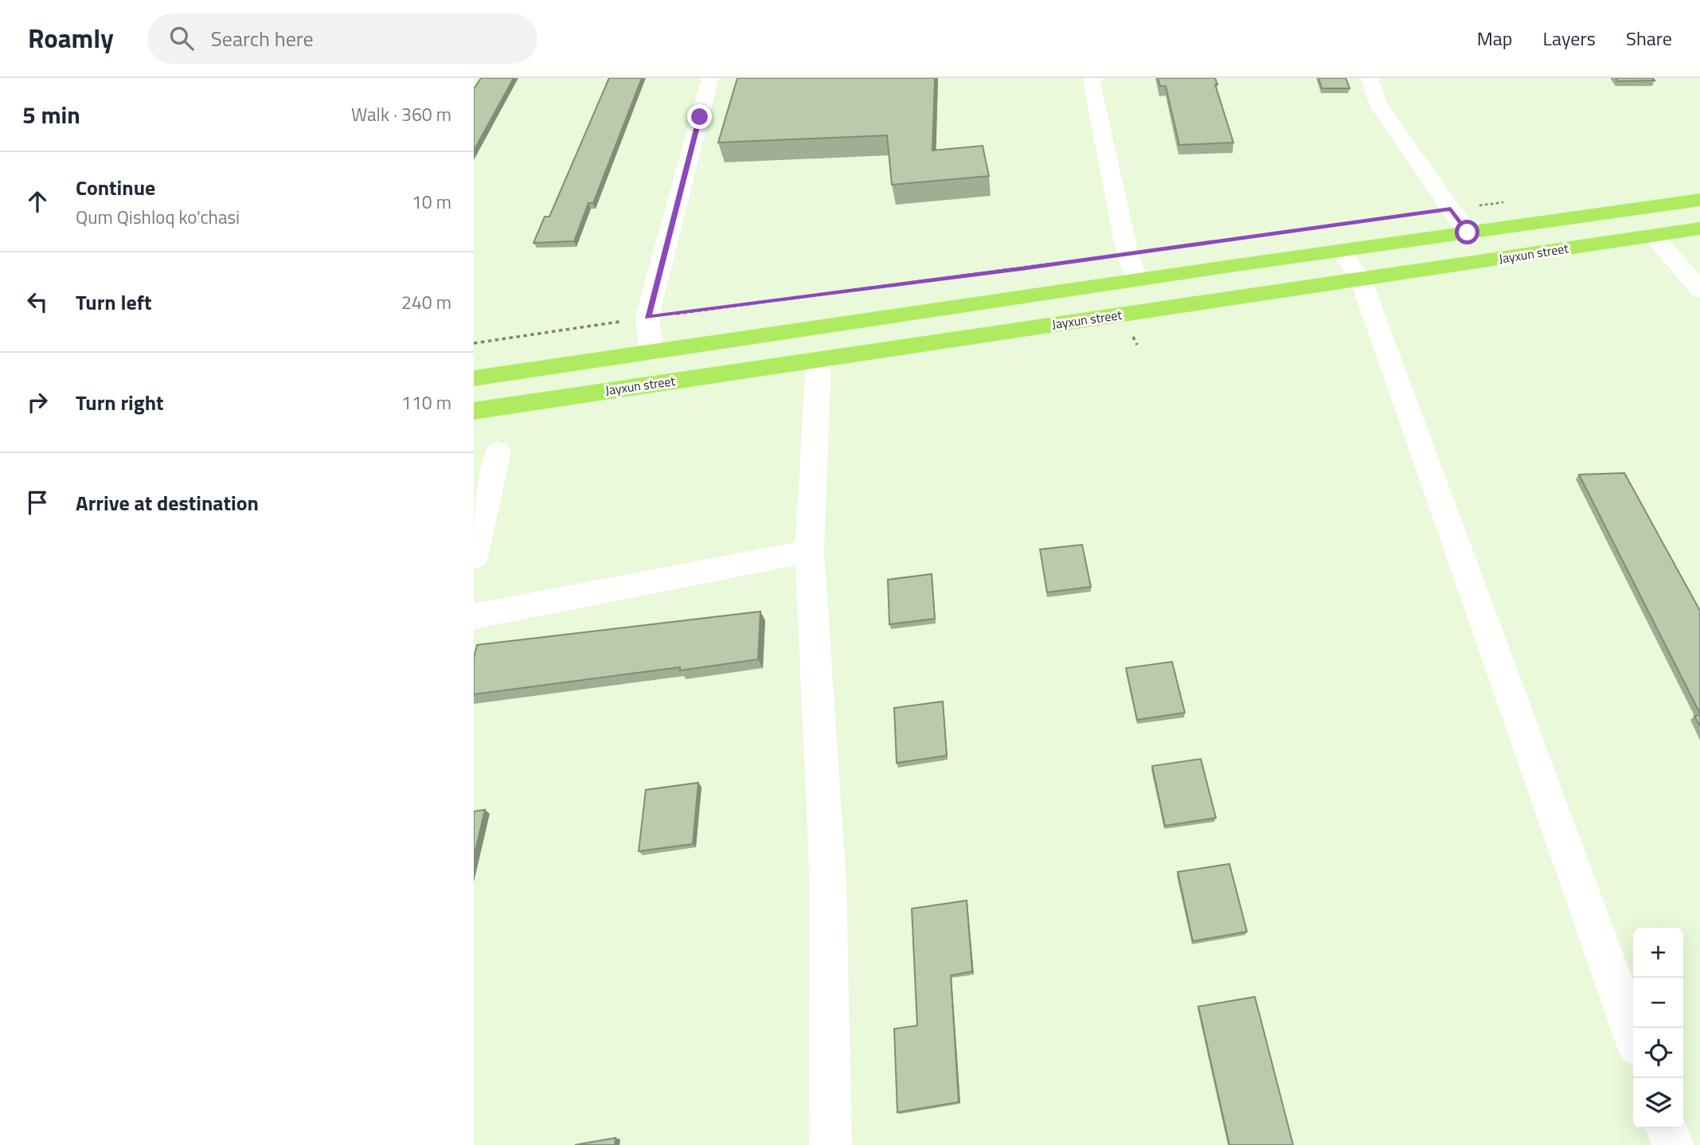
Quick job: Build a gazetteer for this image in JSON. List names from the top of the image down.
{
  "streets": {
    "highway": ["Jayxun street"]
  },
  "page": {
    "header": "Roamly",
    "search": "Search here",
    "nav": ["Map", "Layers", "Share"],
    "heading": ["5 min", "Walk · 360 m"],
    "list": [
      ["Continue", "Qum Qishloq ko'chasi", "10 m"],
      ["Turn left", "240 m"],
      ["Turn right", "110 m"],
      "Arrive at destination"
    ],
    "map_buttons": ["+", "−"]
  }
}
